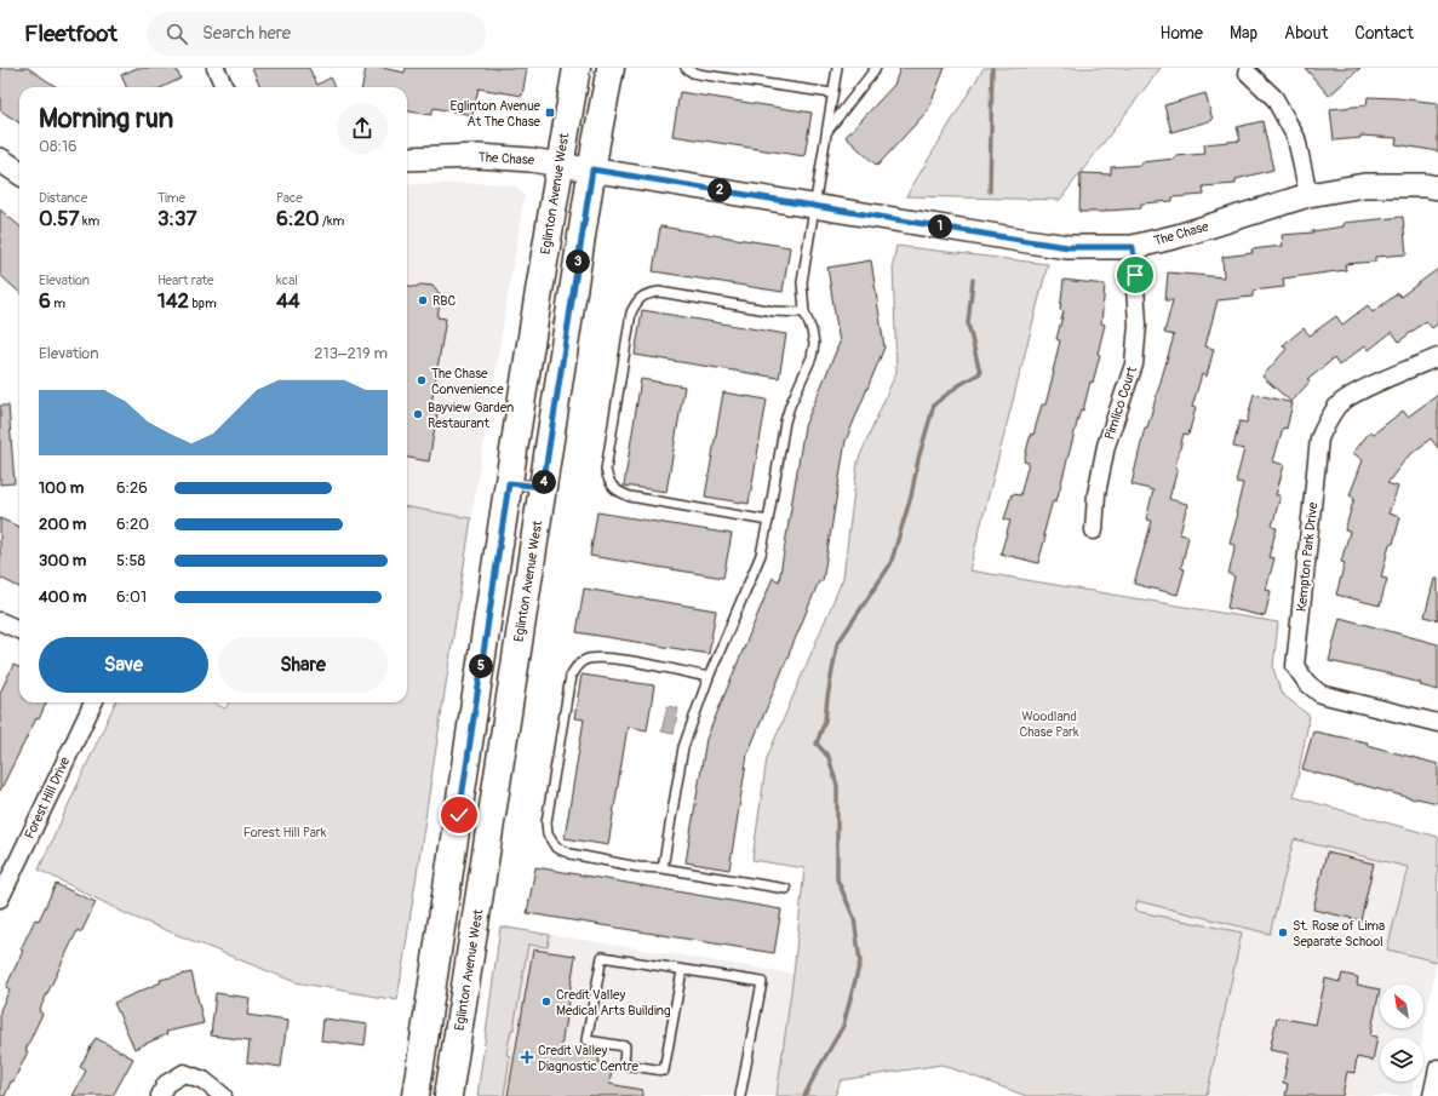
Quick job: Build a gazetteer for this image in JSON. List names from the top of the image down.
{
  "streets": {
    "main road": ["Eglinton Avenue West"],
    "street": [
      "The Chase",
      "Pimlico Court",
      "Kempton Park Drive",
      "Forest Hill Drive"
    ]
  },
  "crossings": [
    ["The Chase", "Eglinton Avenue West"],
    ["The Chase", "Pimlico Court"]
  ],
  "parks": ["Woodland Chase Park", "Forest Hill Park"],
  "places": {
    "transit": ["Eglinton Avenue At The Chase"],
    "other": [
      "RBC",
      "The Chase Convenience",
      "Bayview Garden Restaurant",
      "St. Rose of Lima Separate School",
      "Credit Valley Medical Arts Building"
    ],
    "health": ["Credit Valley Diagnostic Centre"]
  },
  "north": "top left",
  "page": {
    "header": "Fleetfoot",
    "search": "Search here",
    "nav": [
      "Home",
      "Map",
      "About",
      "Contact"
    ],
    "heading": ["Morning run", "08:16"],
    "stats": [
      ["Distance", "0.57 km"],
      ["Time", "3:37"],
      ["Pace", "6:20 /km"],
      ["Elevation", "6 m"],
      ["Heart rate", "142 bpm"],
      ["kcal", "44"]
    ],
    "pins": [
      "2",
      "1",
      "3",
      "4",
      "5"
    ],
    "chart": ["Elevation", "213–219 m"],
    "list": [
      {
        "name": "100 m",
        "note": "6:26"
      },
      {
        "name": "200 m",
        "note": "6:20"
      },
      {
        "name": "300 m",
        "note": "5:58"
      },
      {
        "name": "400 m",
        "note": "6:01"
      }
    ],
    "buttons": ["Save", "Share"]
  }
}
